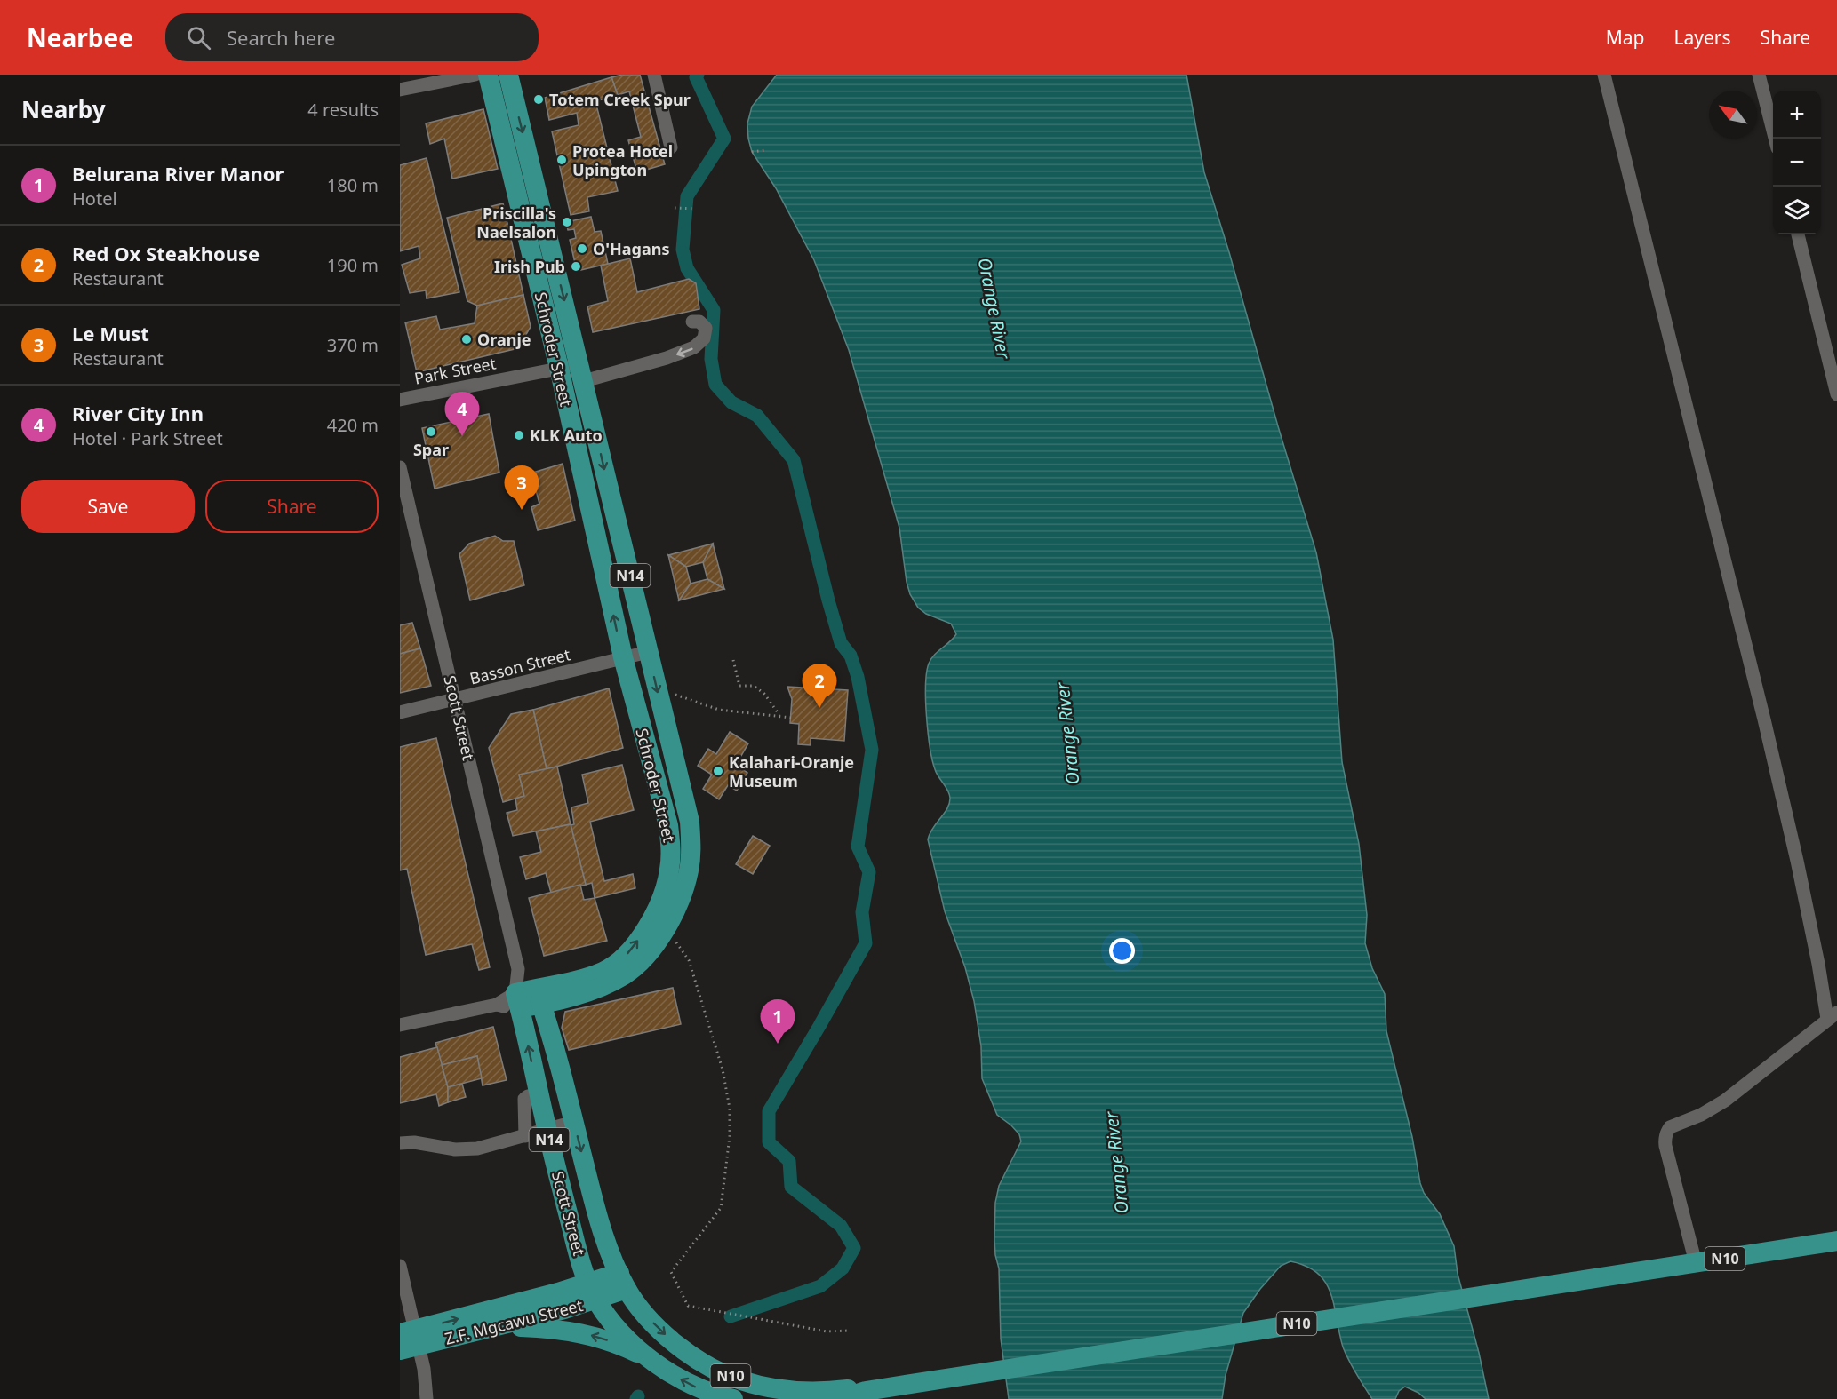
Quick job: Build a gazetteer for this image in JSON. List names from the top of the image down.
{
  "streets": {
    "highway": [
      "Schroder Street",
      "N14",
      "Scott Street",
      "N10",
      "Z.F. Mgcawu Street"
    ],
    "street": ["Park Street", "Basson Street"]
  },
  "crossings": [
    ["Schroder Street", "Park Street"],
    ["Schroder Street", "Basson Street"],
    ["Schroder Street", "Scott Street"],
    ["Basson Street", "Scott Street"],
    ["Scott Street", "N10"],
    ["Scott Street", "Z.F. Mgcawu Street"],
    ["N10", "Z.F. Mgcawu Street"]
  ],
  "water": ["Orange River"],
  "places": [
    "Totem Creek Spur",
    "Protea Hotel Upington",
    "Priscilla's Naelsalon",
    "O'Hagans",
    "Irish Pub",
    "Oranje",
    "Spar",
    "KLK Auto",
    "Kalahari-Oranje Museum"
  ],
  "north": "top left",
  "page": {
    "header": "Nearbee",
    "search": "Search here",
    "nav": ["Map", "Layers", "Share"],
    "heading": ["Nearby", "4 results"],
    "map_buttons": ["+", "−"],
    "list": [
      {
        "mark": "1",
        "name": "Belurana River Manor",
        "note": "Hotel",
        "value": "180 m"
      },
      {
        "mark": "2",
        "name": "Red Ox Steakhouse",
        "note": "Restaurant",
        "value": "190 m"
      },
      {
        "mark": "3",
        "name": "Le Must",
        "note": "Restaurant",
        "value": "370 m"
      },
      {
        "mark": "4",
        "name": "River City Inn",
        "note": "Hotel · Park Street",
        "value": "420 m"
      }
    ],
    "pins": [
      "4",
      "3",
      "2",
      "1"
    ],
    "buttons": ["Save", "Share"]
  }
}
